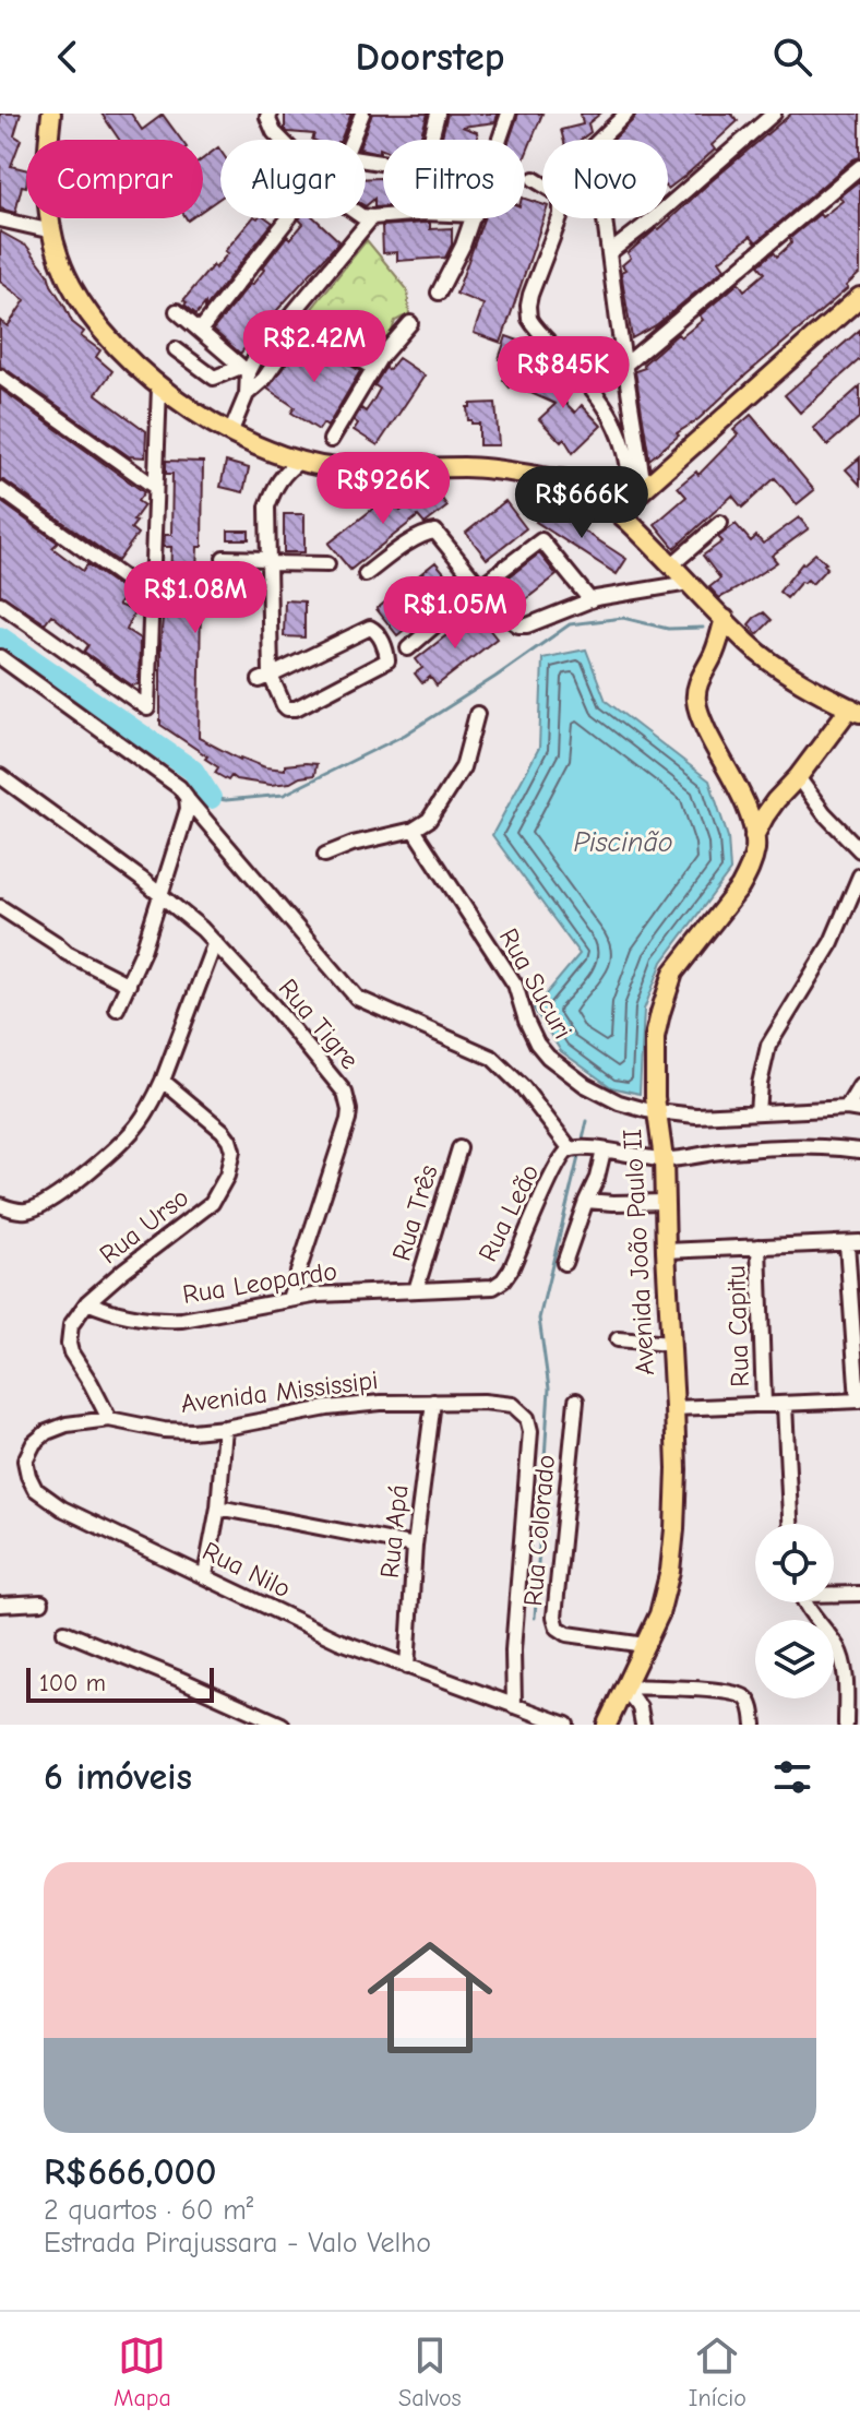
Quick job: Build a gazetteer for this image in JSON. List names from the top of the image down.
{
  "streets": {
    "main road": ["Avenida João Paulo II"],
    "street": [
      "Rua Sucuri",
      "Rua Tigre",
      "Rua Três",
      "Rua Leão",
      "Rua Urso",
      "Rua Leopardo",
      "Rua Capitu",
      "Avenida Mississipi",
      "Rua Colorado",
      "Rua Apá",
      "Rua Nilo"
    ]
  },
  "crossings": [
    ["Rua Sucuri", "Avenida João Paulo II"],
    ["Rua Tigre", "Rua Leopardo"],
    ["Rua Três", "Rua Leopardo"],
    ["Rua Leão", "Avenida João Paulo II"],
    ["Rua Leão", "Rua Leopardo"],
    ["Rua Urso", "Rua Leopardo"],
    ["Rua Urso", "Avenida Mississipi"],
    ["Rua Urso", "Rua Nilo"],
    ["Avenida João Paulo II", "Rua Colorado"],
    ["Avenida Mississipi", "Rua Apá"],
    ["Avenida Mississipi", "Rua Nilo"],
    ["Rua Apá", "Rua Nilo"]
  ],
  "water": ["Piscinão"],
  "scale_bar": "100 m",
  "page": {
    "header": "Doorstep",
    "chip": [
      "Comprar",
      "Alugar",
      "Filtros",
      "Novo"
    ],
    "price": [
      "R$2.42M",
      "R$845K",
      "R$926K",
      "R$666K",
      "R$1.08M",
      "R$1.05M"
    ],
    "scale": "100 m",
    "heading": "6 imóveis",
    "list": [
      {
        "name": "R$666,000",
        "note": "2 quartos · 60 m² · Estrada Pirajussara - Valo Velho"
      }
    ],
    "tabs": ["Mapa", "Salvos", "Início"]
  }
}
